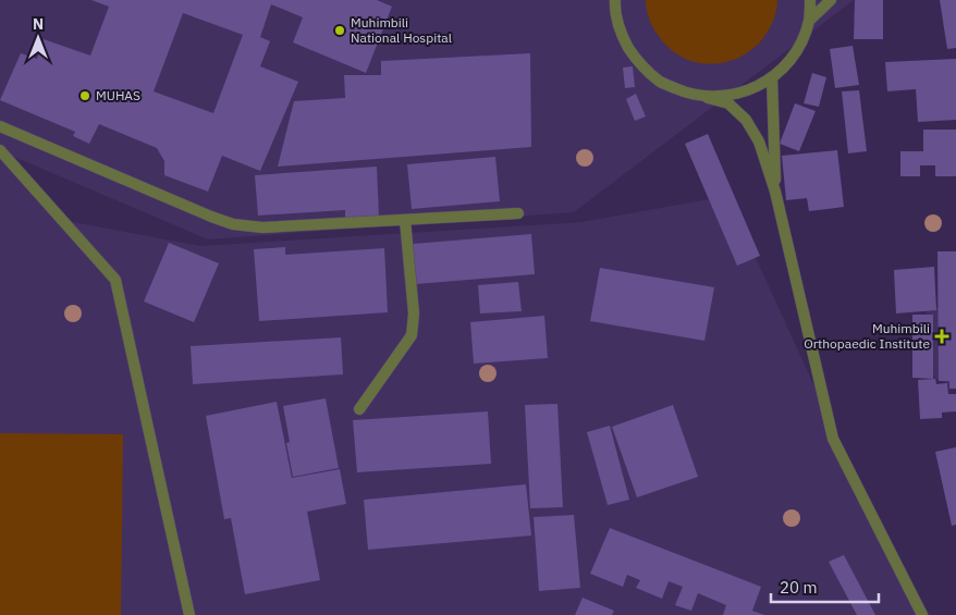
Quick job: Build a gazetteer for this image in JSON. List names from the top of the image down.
{
  "places": {
    "other": ["Muhimbili National Hospital", "MUHAS"],
    "health": ["Muhimbili Orthopaedic Institute"]
  },
  "scale_bar": "20 m",
  "north": "top"
}
